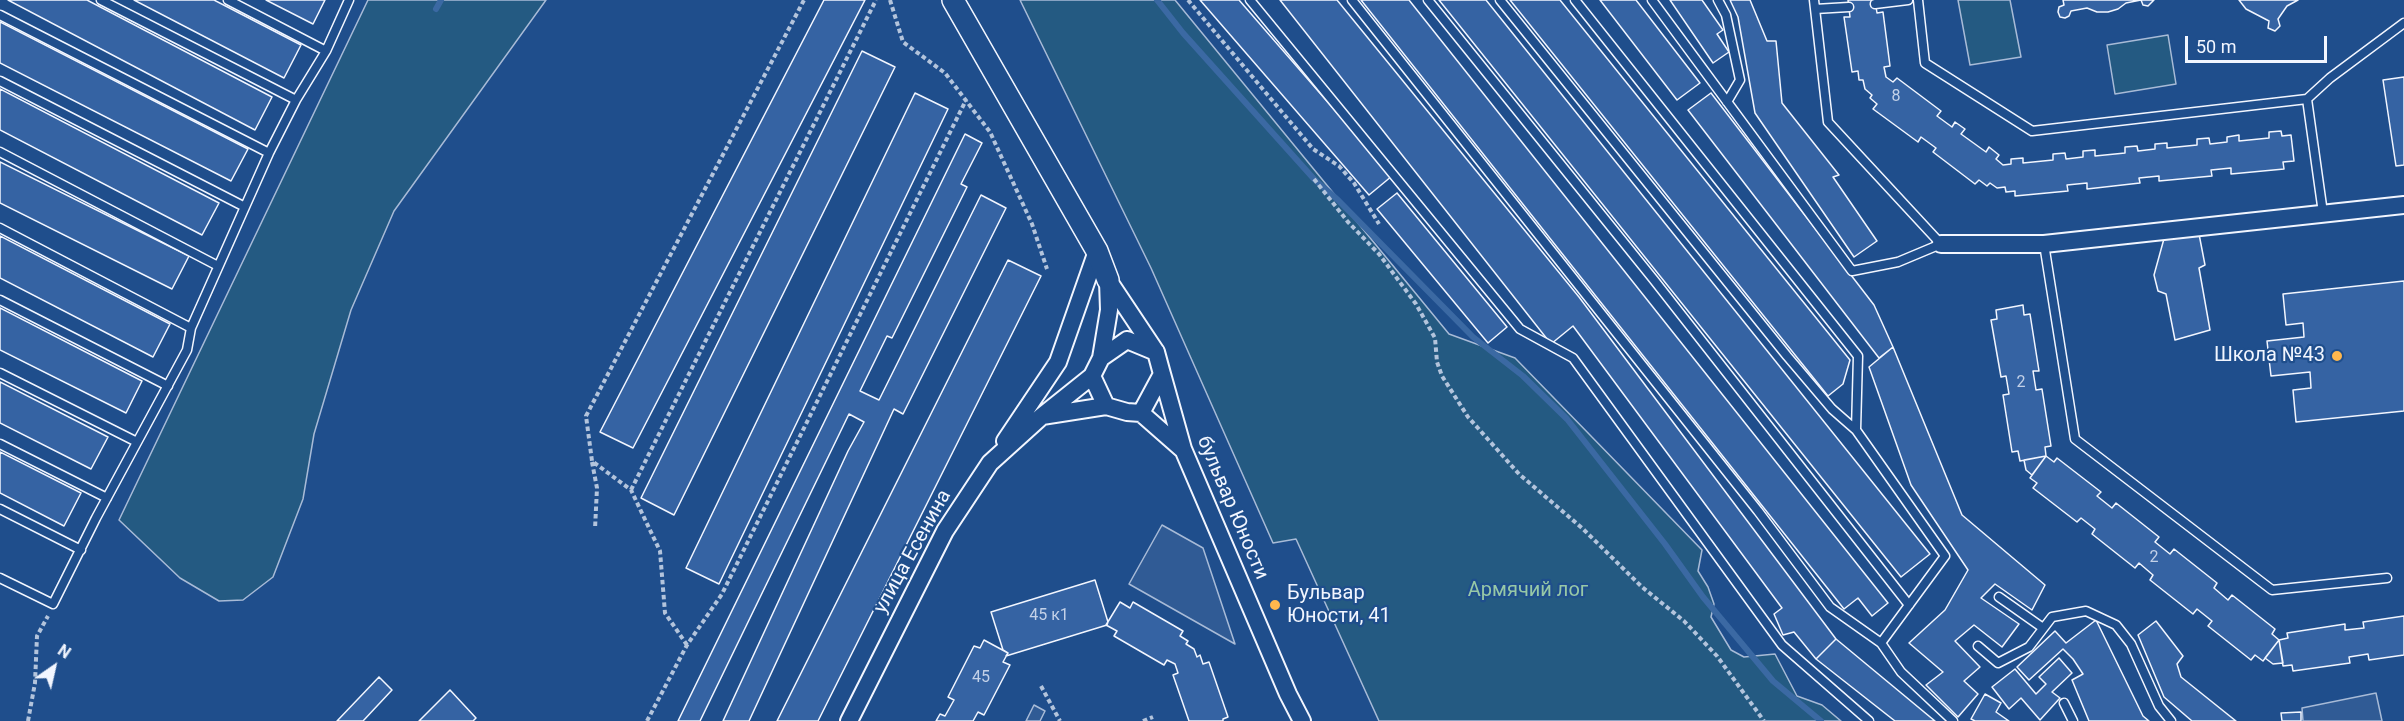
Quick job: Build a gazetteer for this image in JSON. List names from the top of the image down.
{
  "streets": {
    "street": ["бульвар Юности", "улица Есенина"]
  },
  "crossings": [
    ["бульвар Юности", "улица Есенина"]
  ],
  "parks": ["Армячий лог"],
  "places": ["Школа №43", "Бульвар Юности, 41"],
  "house_numbers": [
    "8",
    "2",
    "2",
    "45 к1",
    "45"
  ],
  "scale_bar": "50 m",
  "north": "top right"
}
